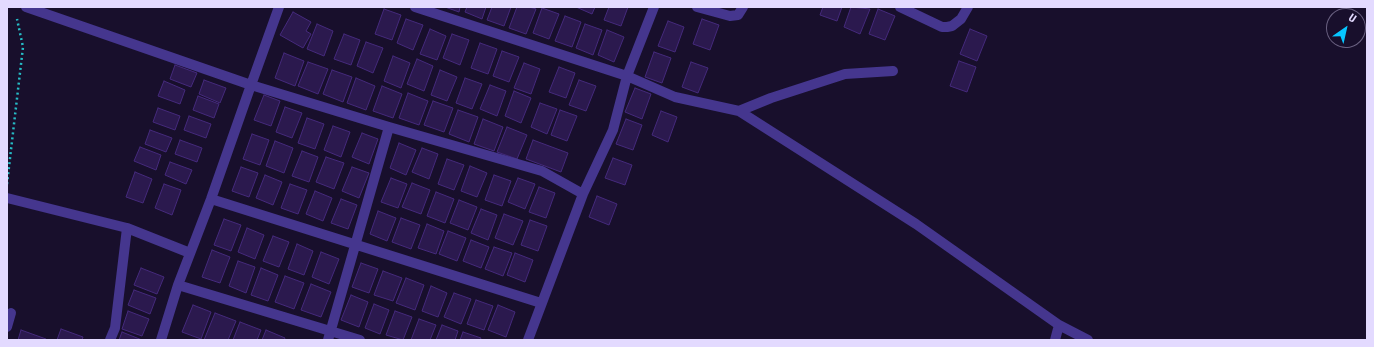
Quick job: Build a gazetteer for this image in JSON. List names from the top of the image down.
{
  "north": "top right"
}
